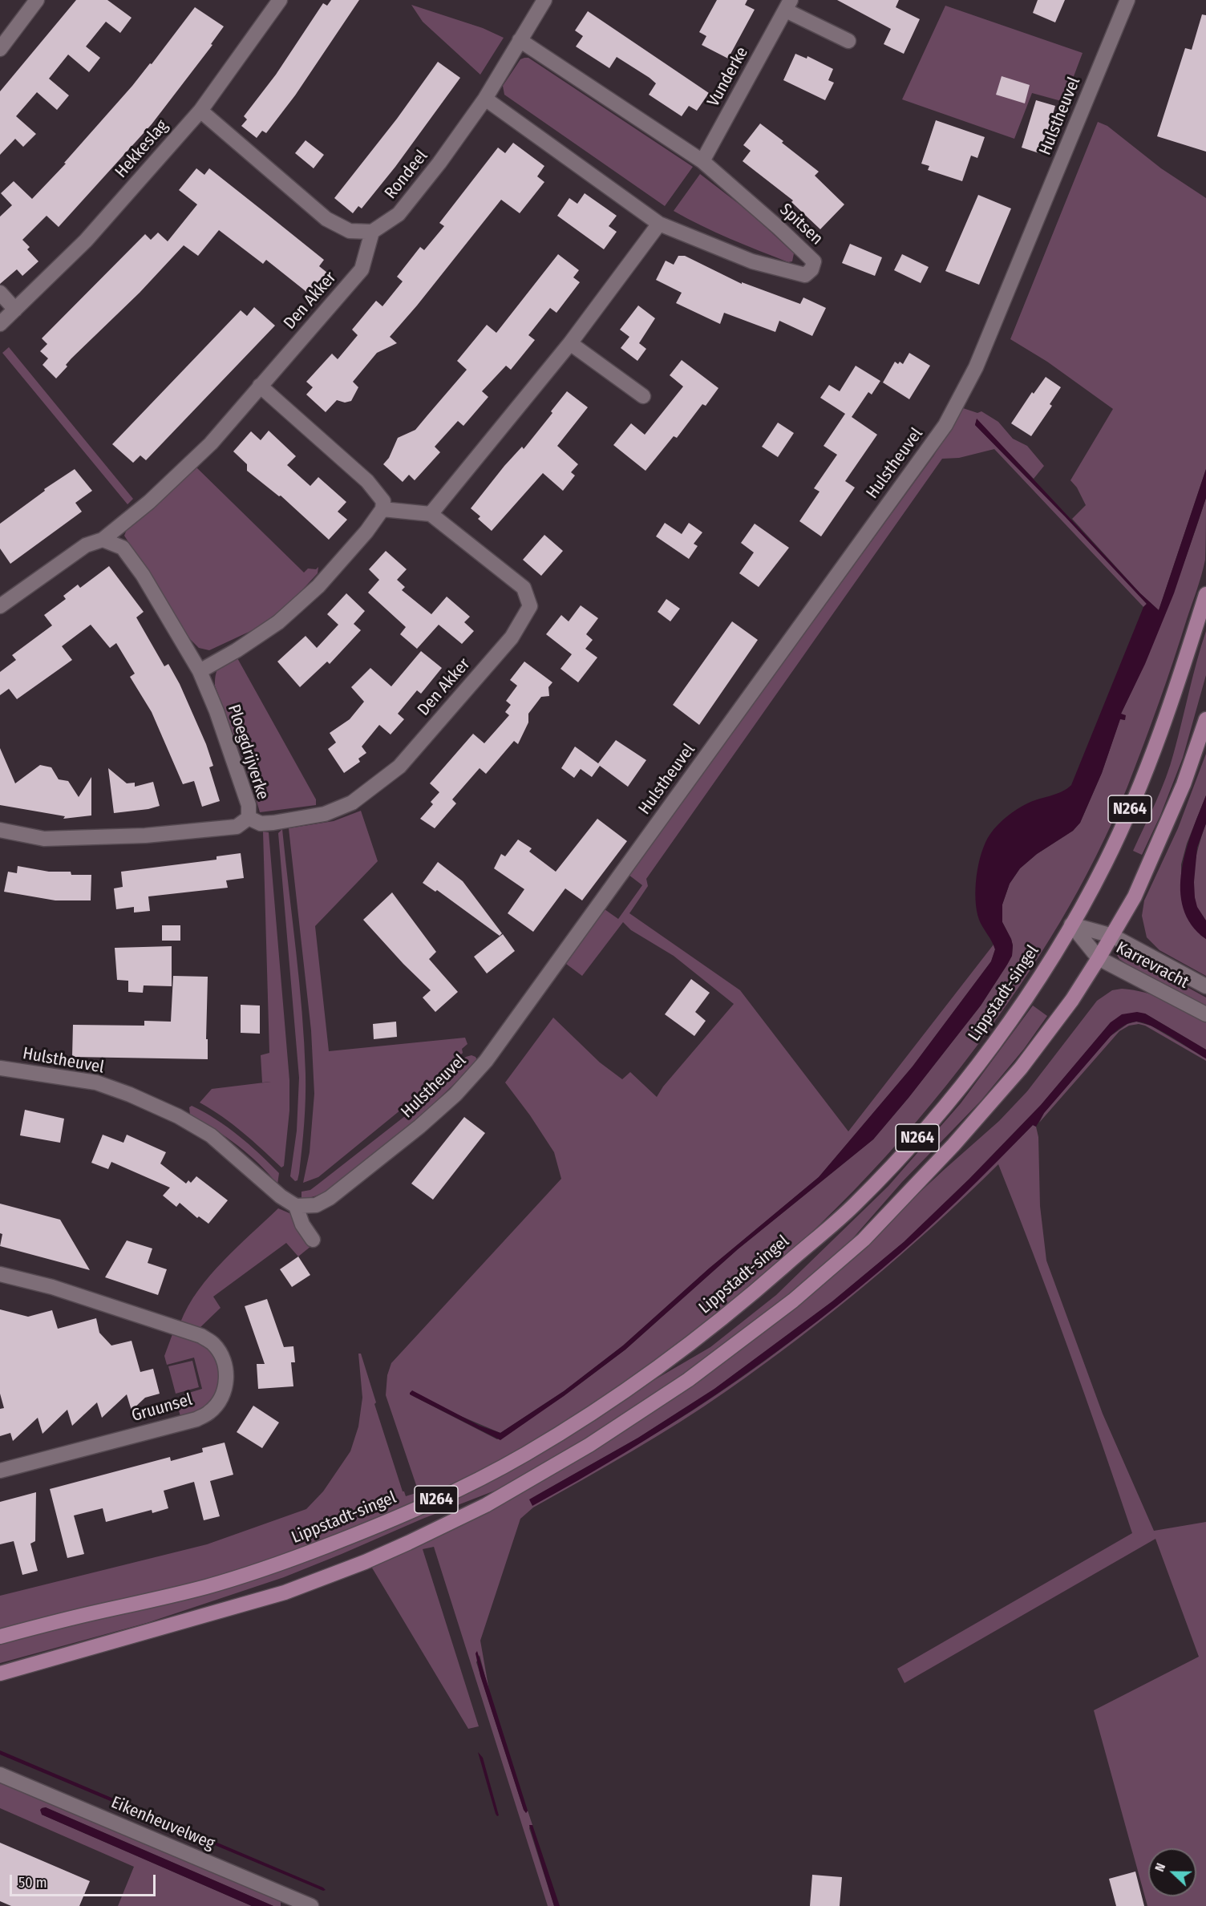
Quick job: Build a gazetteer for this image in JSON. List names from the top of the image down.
{
  "streets": {
    "main road": ["N264", "Lippstadt-singel"],
    "street": [
      "Vunderke",
      "Hulstheuvel",
      "Hekkeslag",
      "Rondeel",
      "Spitsen",
      "Den Akker",
      "Ploegdrijverke",
      "Karrevracht",
      "Gruunsel",
      "Eikenheuvelweg"
    ]
  },
  "crossings": [
    ["Vunderke", "Spitsen"],
    ["Rondeel", "Spitsen"],
    ["Rondeel", "Den Akker"],
    ["Den Akker", "Ploegdrijverke"],
    ["N264", "Karrevracht"],
    ["Karrevracht", "Lippstadt-singel"]
  ],
  "scale_bar": "50 m",
  "north": "left"
}
